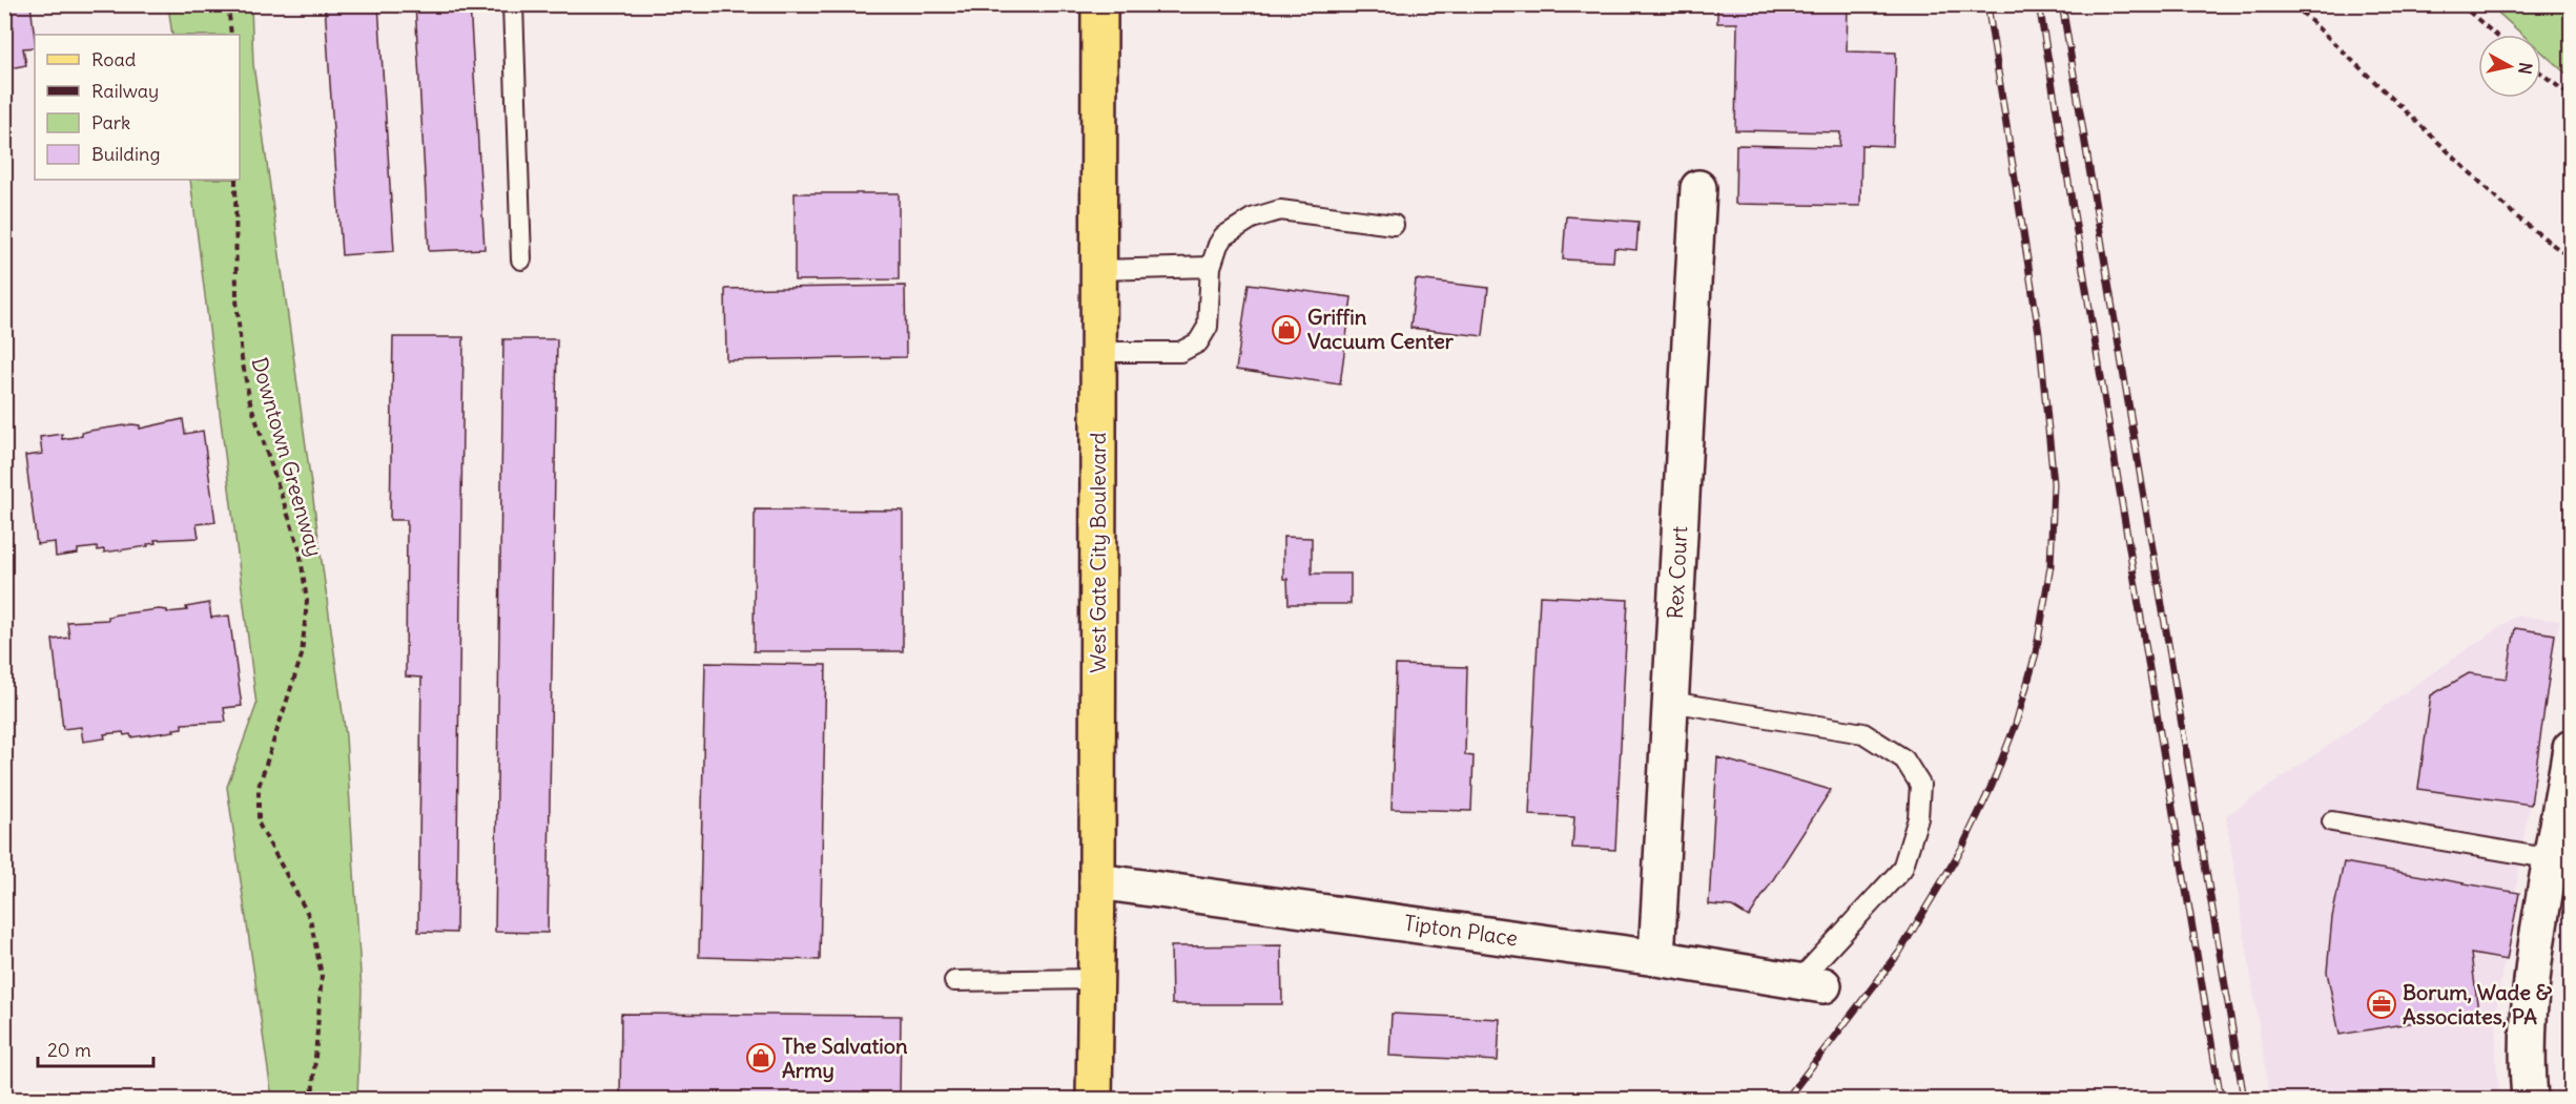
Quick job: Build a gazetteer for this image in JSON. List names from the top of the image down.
{
  "streets": {
    "main road": ["West Gate City Boulevard"],
    "street": ["Rex Court", "Tipton Place"],
    "path": ["Downtown Greenway"]
  },
  "crossings": [
    ["West Gate City Boulevard", "Tipton Place"],
    ["Rex Court", "Tipton Place"]
  ],
  "places": {
    "shop": ["Griffin Vacuum Center", "The Salvation Army"],
    "office": ["Borum, Wade & Associates, PA"]
  },
  "legend": [
    "Road",
    "Railway",
    "Park",
    "Building"
  ],
  "scale_bar": "20 m",
  "north": "right"
}
